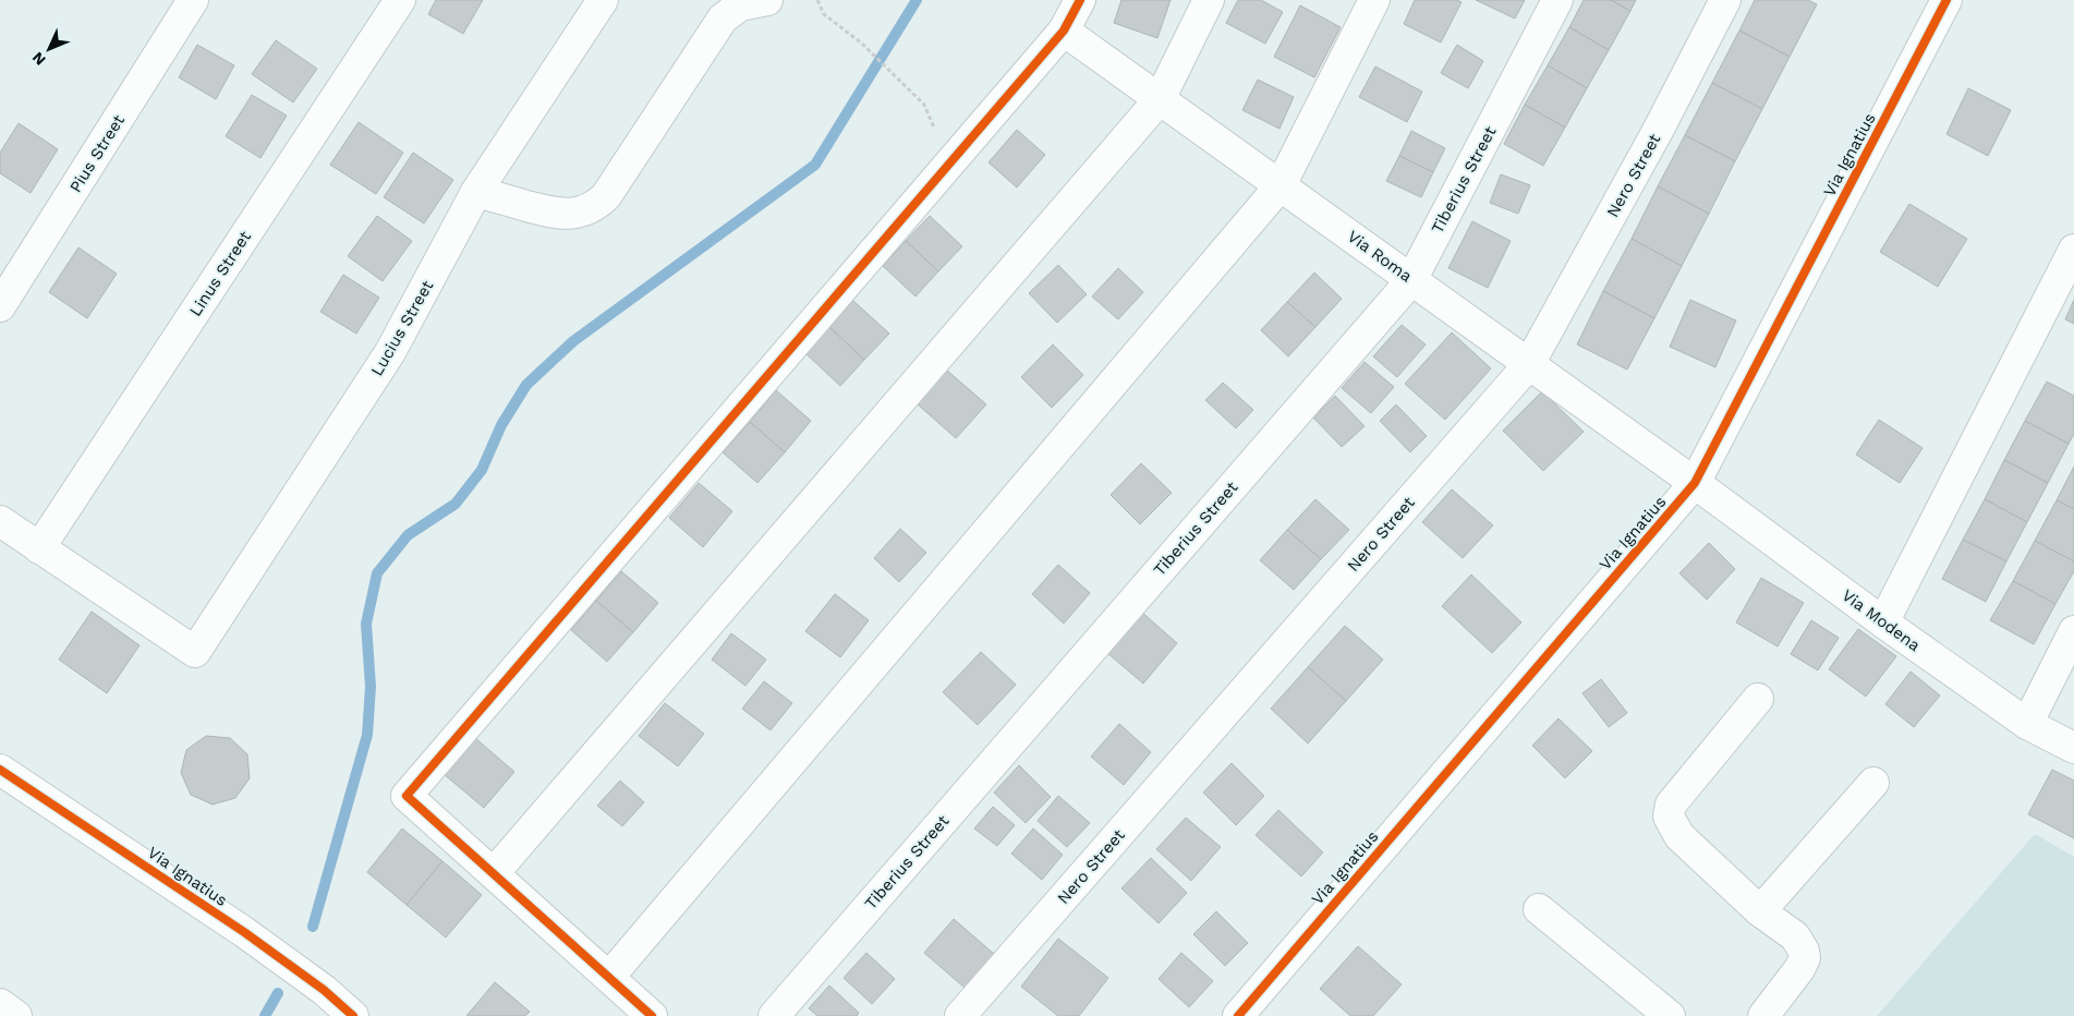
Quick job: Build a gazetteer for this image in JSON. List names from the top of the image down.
{
  "streets": {
    "street": [
      "Pius Street",
      "Via Ignatius",
      "Nero Street",
      "Tiberius Street",
      "Via Roma",
      "Linus Street",
      "Lucius Street",
      "Via Modena"
    ]
  },
  "crossings": [
    ["Via Ignatius", "Via Roma"],
    ["Via Ignatius", "Via Modena"],
    ["Nero Street", "Via Roma"],
    ["Tiberius Street", "Via Roma"],
    ["Via Roma", "Via Modena"],
    ["Linus Street", "Lucius Street"]
  ],
  "north": "bottom left"
}
